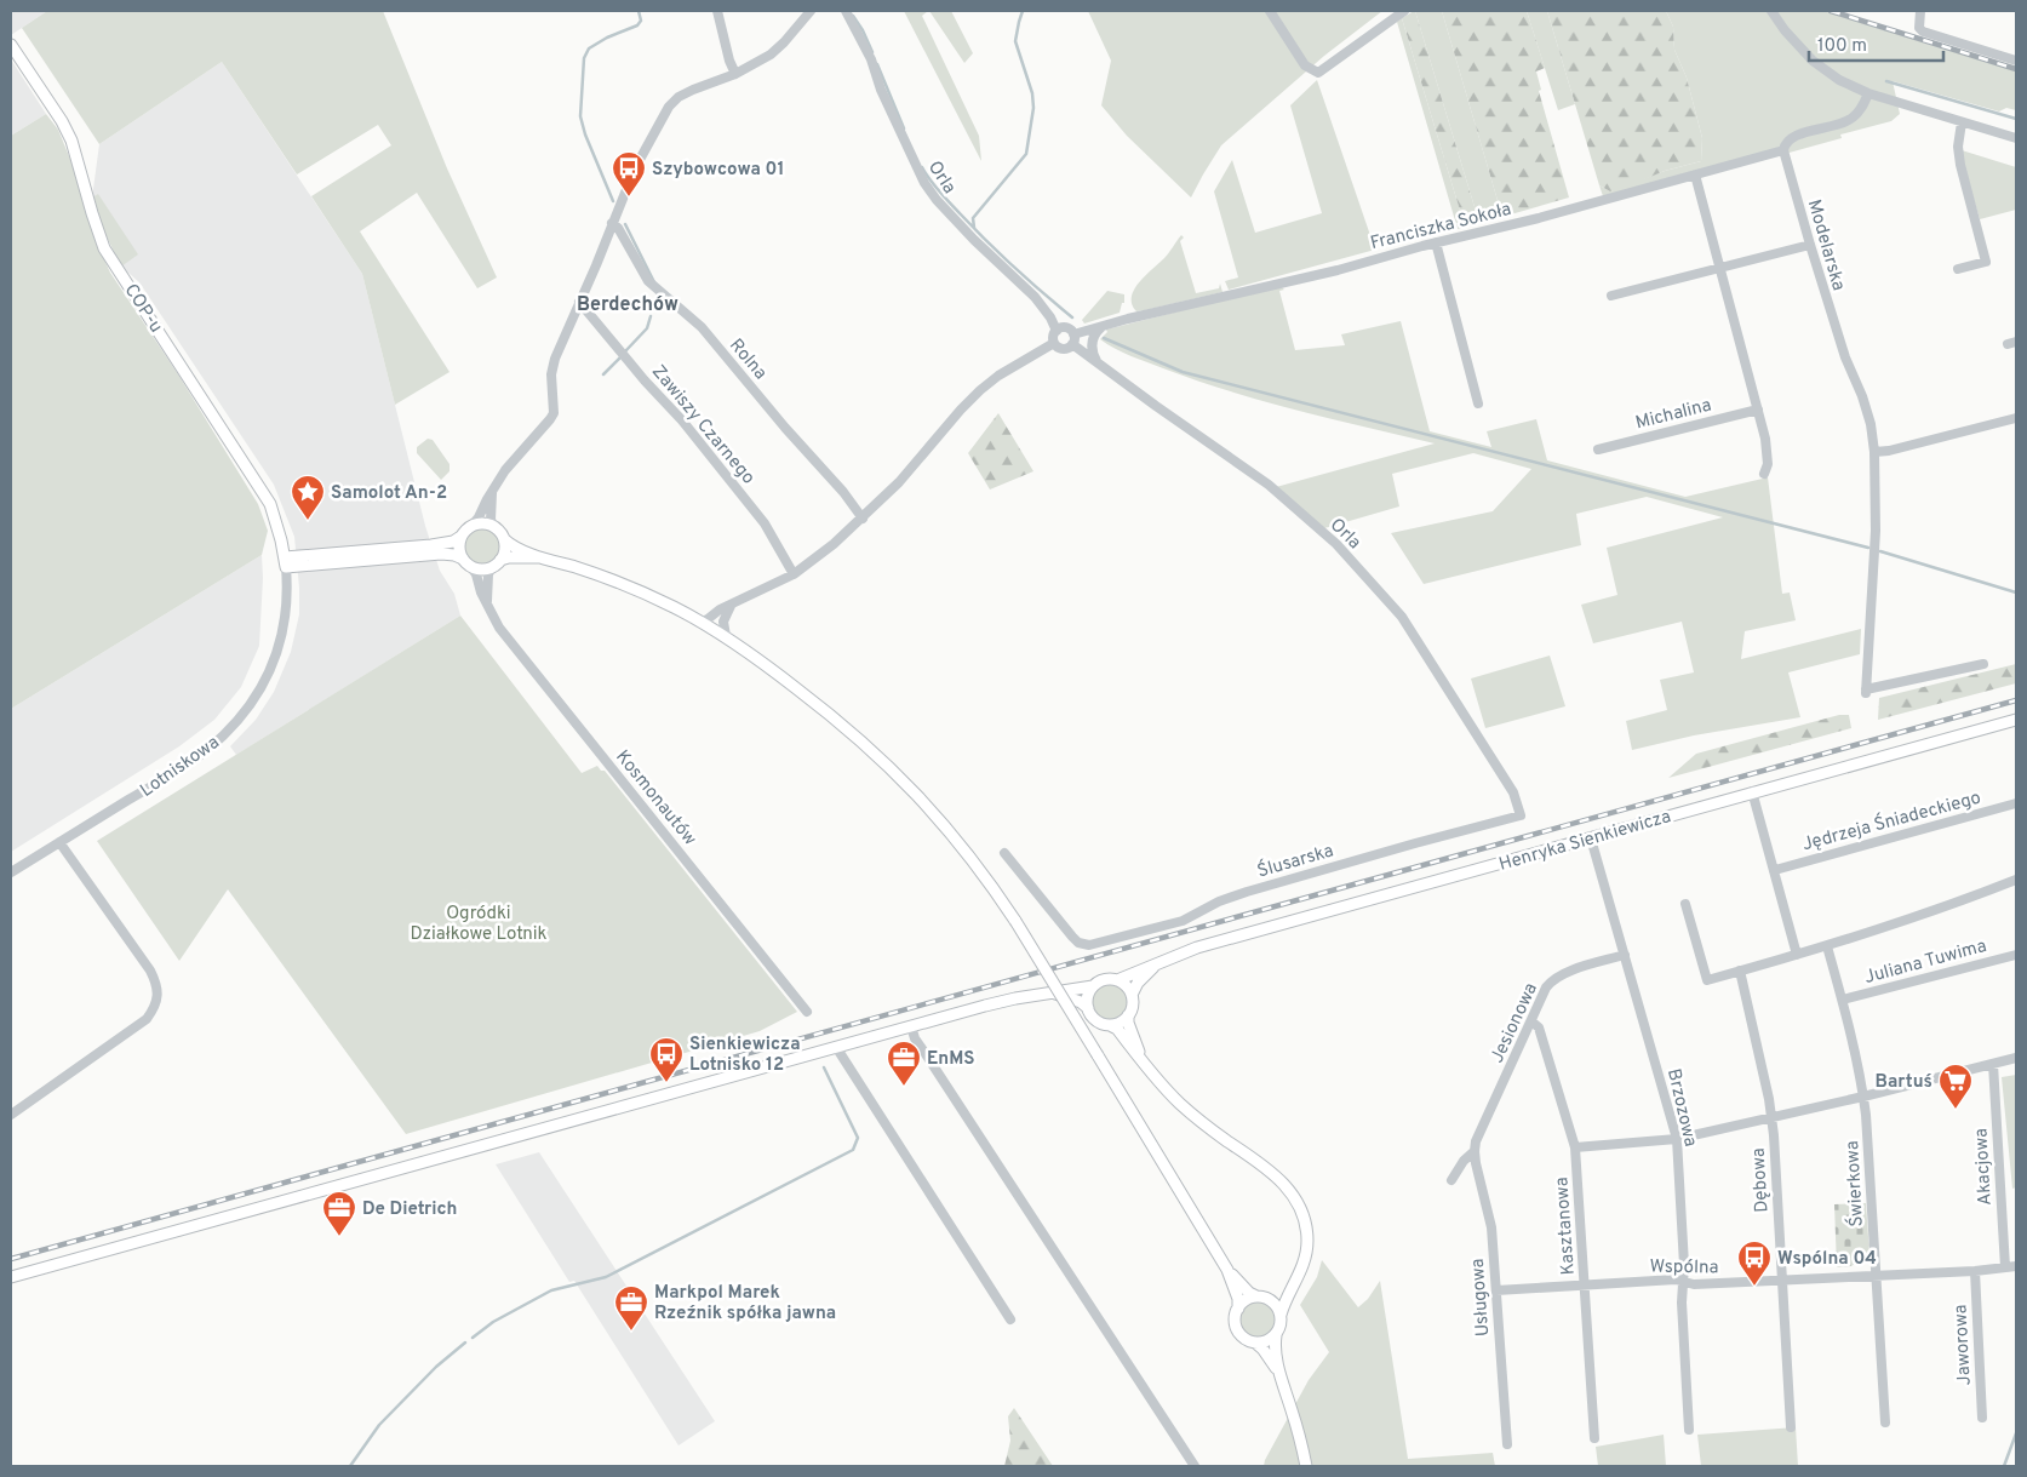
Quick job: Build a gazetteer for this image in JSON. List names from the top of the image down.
{
  "streets": {
    "main road": ["COP-u", "Henryka Sienkiewicza"],
    "street": [
      "Orla",
      "Franciszka Sokoła",
      "Modelarska",
      "Rolna",
      "Michalina",
      "Zawiszy Czarnego",
      "Lotniskowa",
      "Kosmonautów",
      "Jędrzeja Śniadeckiego",
      "Ślusarska",
      "Juliana Tuwima",
      "Jesionowa",
      "Brzozowa",
      "Akacjowa",
      "Dębowa",
      "Świerkowa",
      "Kasztanowa",
      "Wspólna",
      "Usługowa",
      "Jaworowa"
    ]
  },
  "crossings": [
    ["Orla", "Franciszka Sokoła"],
    ["Orla", "Ślusarska"],
    ["Franciszka Sokoła", "Modelarska"],
    ["COP-u", "Lotniskowa"],
    ["Henryka Sienkiewicza", "Brzozowa"],
    ["Juliana Tuwima", "Świerkowa"],
    ["Jesionowa", "Brzozowa"],
    ["Jesionowa", "Kasztanowa"],
    ["Jesionowa", "Usługowa"],
    ["Brzozowa", "Wspólna"],
    ["Akacjowa", "Wspólna"],
    ["Dębowa", "Wspólna"],
    ["Świerkowa", "Wspólna"],
    ["Kasztanowa", "Wspólna"],
    ["Wspólna", "Usługowa"],
    ["Wspólna", "Jaworowa"]
  ],
  "districts": ["Berdechów"],
  "parks": ["Ogródki Działkowe Lotnik"],
  "places": {
    "bus stop": ["Szybowcowa 01", "Sienkiewicza Lotnisko 12", "Wspólna 04"],
    "place": ["Samolot An-2"],
    "office": ["EnMS", "De Dietrich", "Markpol Marek Rzeźnik spółka jawna"],
    "supermarket": ["Bartuś"]
  },
  "scale_bar": "100 m"
}
